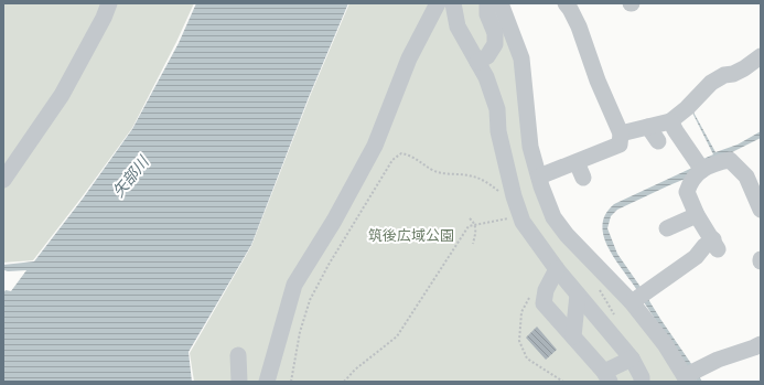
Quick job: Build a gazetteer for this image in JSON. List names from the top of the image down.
{
  "water": ["矢部川"],
  "parks": ["筑後広域公園"]
}
